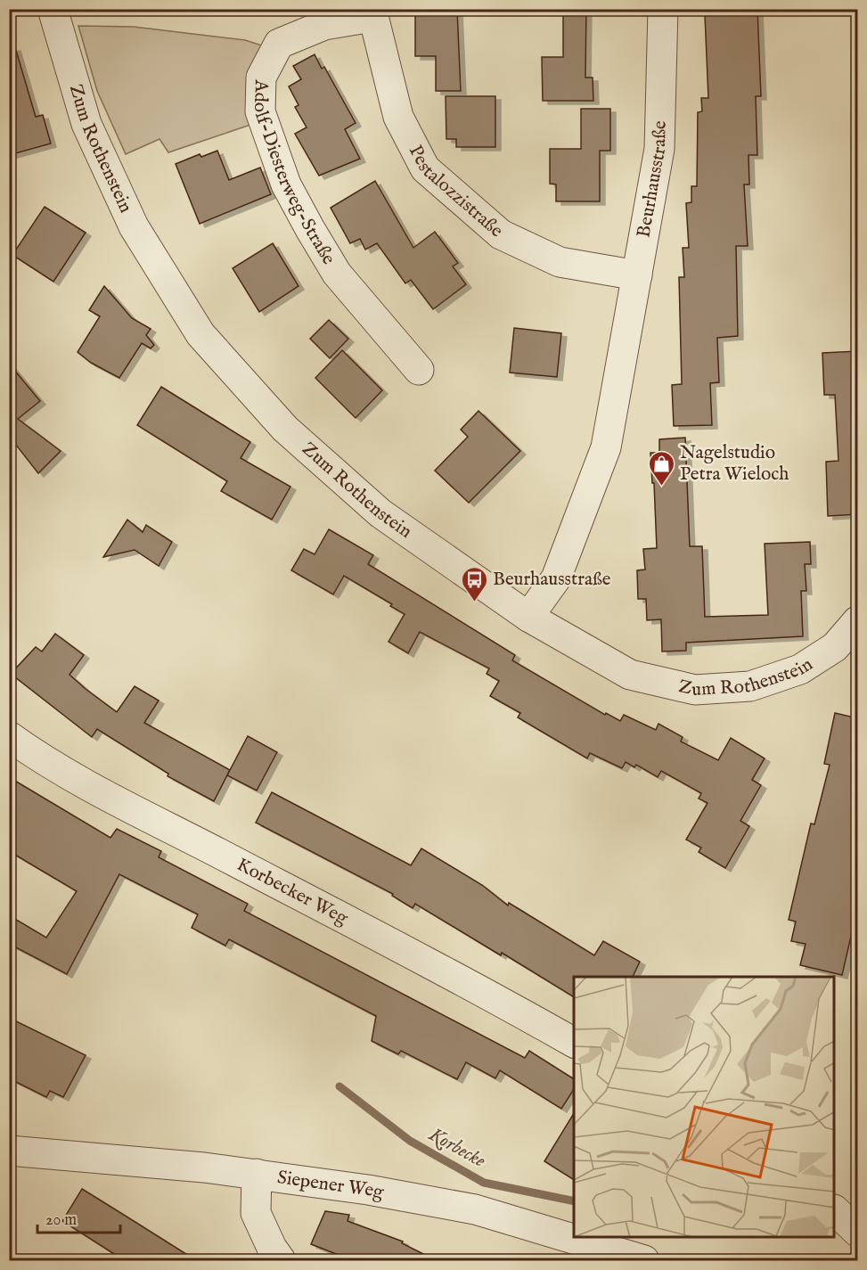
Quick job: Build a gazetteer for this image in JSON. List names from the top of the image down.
{
  "streets": {
    "street": [
      "Zum Rothenstein",
      "Adolf-Diesterweg-Straße",
      "Beurhausstraße",
      "Pestalozzistraße",
      "Korbecker Weg",
      "Siepener Weg"
    ]
  },
  "crossings": [
    ["Zum Rothenstein", "Beurhausstraße"],
    ["Adolf-Diesterweg-Straße", "Pestalozzistraße"],
    ["Beurhausstraße", "Pestalozzistraße"]
  ],
  "water": ["Korbecke"],
  "places": {
    "shop": ["Nagelstudio Petra Wieloch"],
    "bus stop": ["Beurhausstraße"]
  },
  "scale_bar": "20 m"
}
